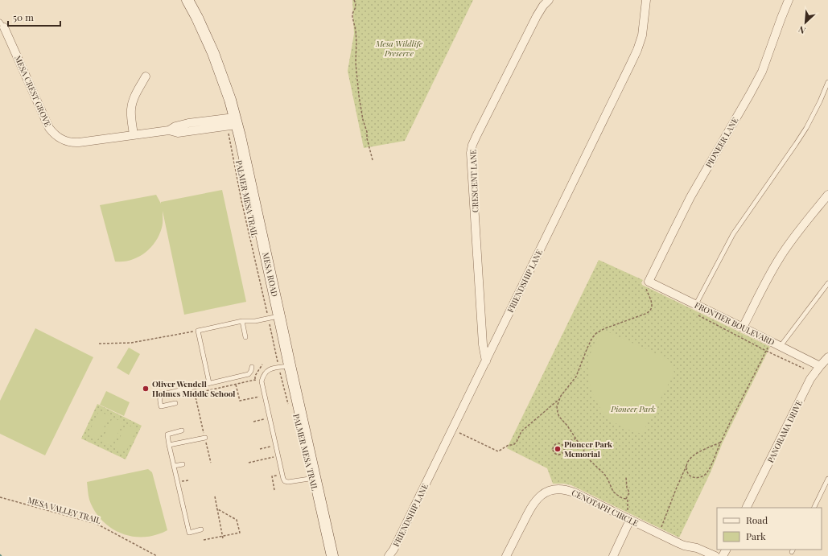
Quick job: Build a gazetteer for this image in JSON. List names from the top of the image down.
{
  "streets": {
    "main road": ["MESA ROAD"],
    "street": [
      "MESA CREST GROVE",
      "PIONEER LANE",
      "CRESCENT LANE",
      "FRIENDSHIP LANE",
      "FRONTIER BOULEVARD",
      "PANORAMA DRIVE",
      "CENOTAPH CIRCLE"
    ],
    "path": ["PALMER MESA TRAIL", "MESA VALLEY TRAIL"]
  },
  "crossings": [
    ["MESA CREST GROVE", "PALMER MESA TRAIL"],
    ["MESA CREST GROVE", "MESA ROAD"],
    ["PIONEER LANE", "FRONTIER BOULEVARD"],
    ["CRESCENT LANE", "FRIENDSHIP LANE"],
    ["PALMER MESA TRAIL", "MESA ROAD"],
    ["FRONTIER BOULEVARD", "PANORAMA DRIVE"]
  ],
  "parks": ["Mesa Wildlife Preserve", "Pioneer Park"],
  "places": ["Oliver Wendell Holmes Middle School", "Pioneer Park Memorial"],
  "legend": ["Road", "Park"],
  "scale_bar": "50 m",
  "north": "bottom left"
}
